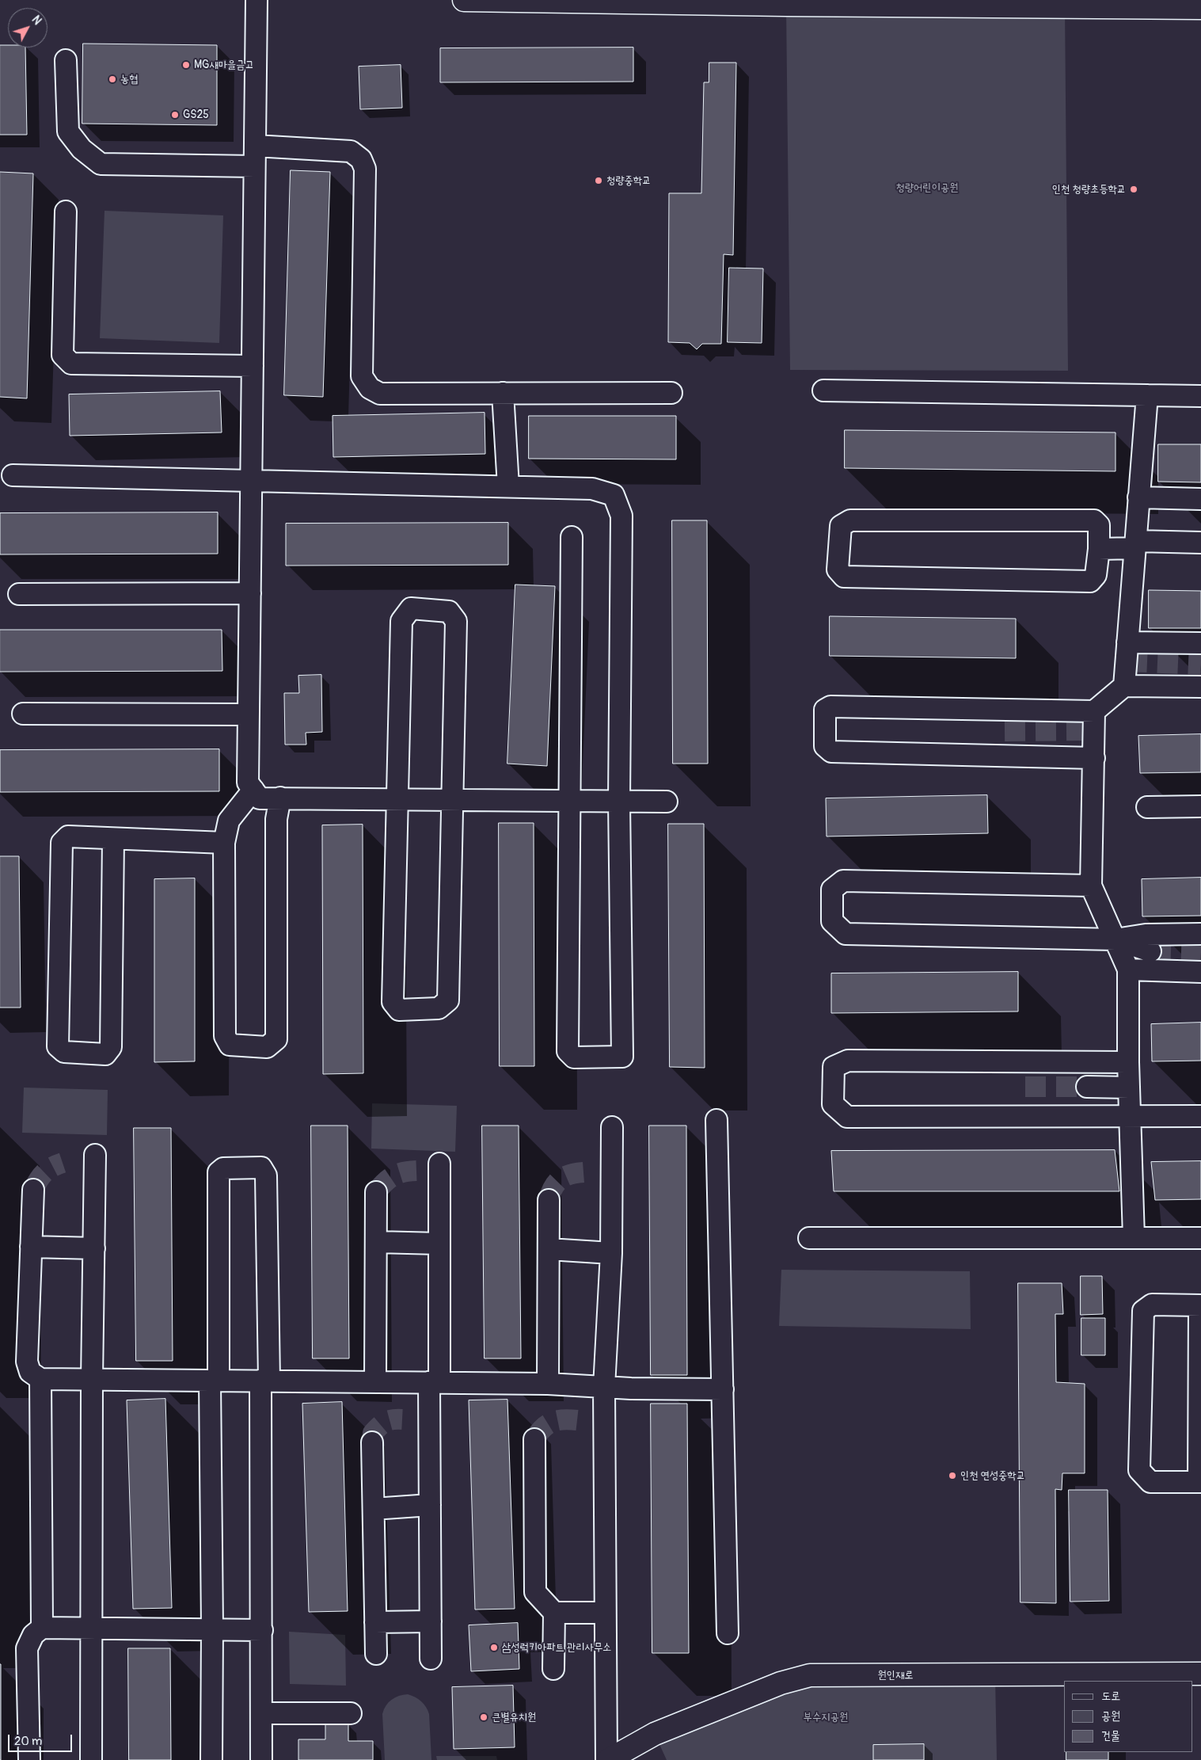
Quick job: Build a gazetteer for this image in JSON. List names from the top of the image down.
{
  "streets": {
    "main road": ["원인재로"]
  },
  "parks": ["청량어린이공원", "부수지공원"],
  "places": [
    "MG새마을금고",
    "농협",
    "GS25",
    "청량중학교",
    "인천 청량초등학교",
    "인천 연성중학교",
    "삼성럭키아파트 관리사무소",
    "큰별유치원"
  ],
  "legend": ["도로", "공원", "건물"],
  "scale_bar": "20 m",
  "north": "top right"
}
